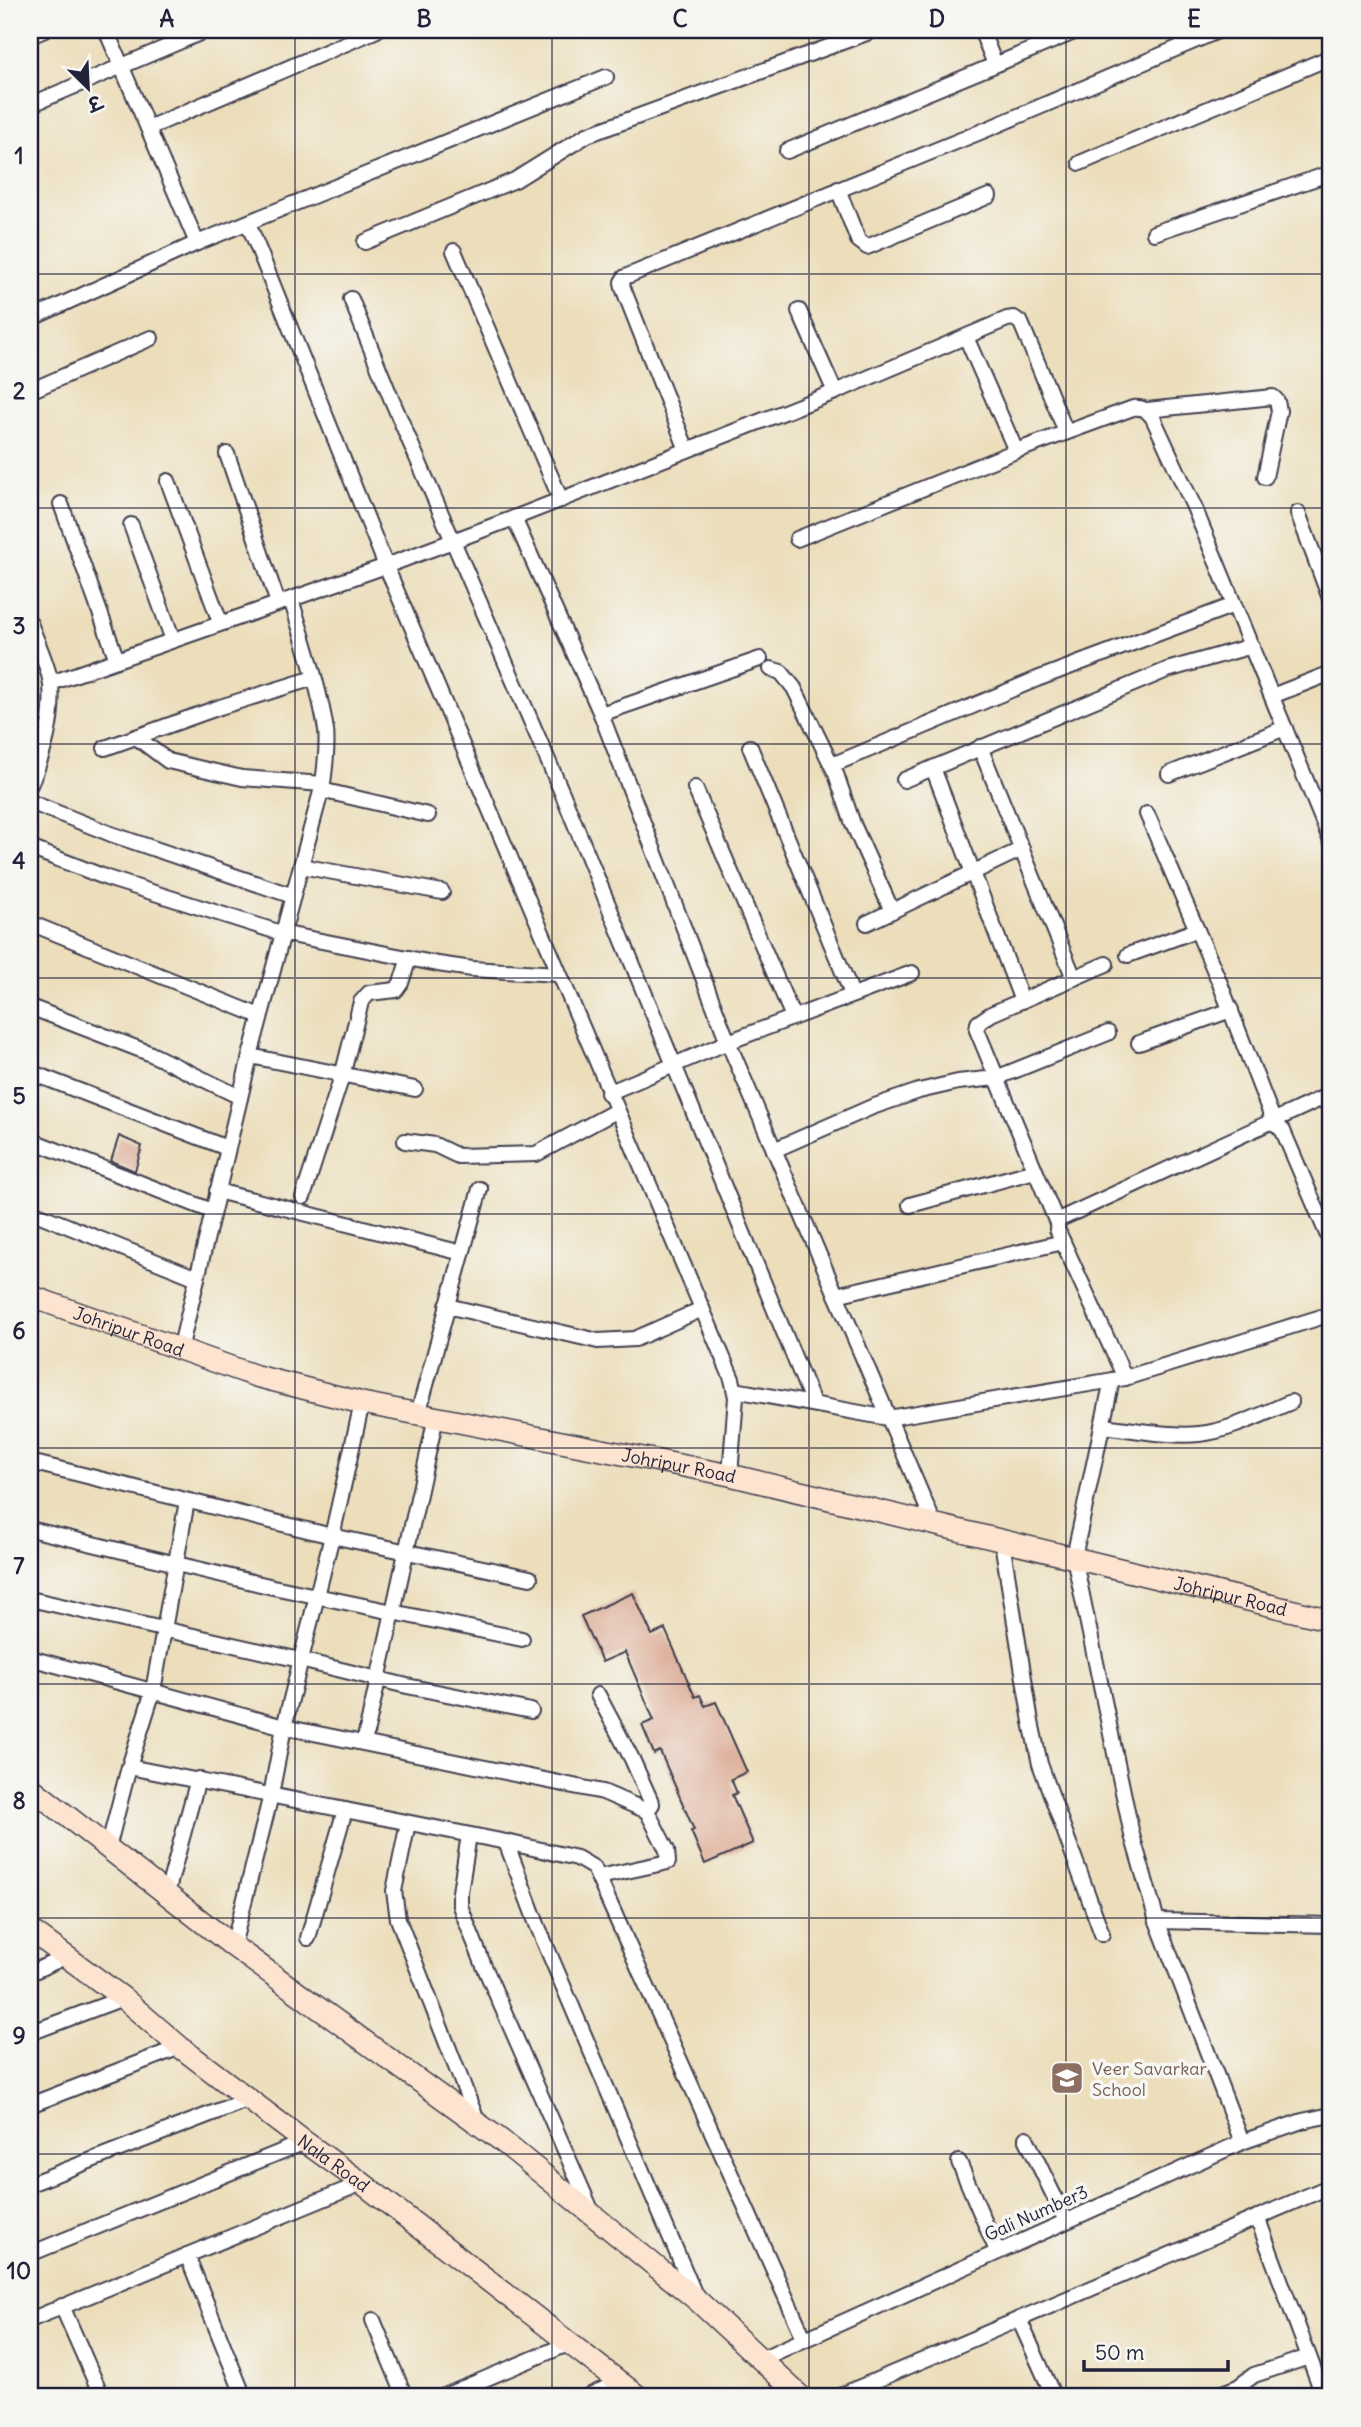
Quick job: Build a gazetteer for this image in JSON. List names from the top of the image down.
{
  "streets": {
    "street": ["Johripur Road", "Nala Road", "Gali Number3"]
  },
  "places": {
    "school or university": ["Veer Savarkar School"]
  },
  "scale_bar": "50 m",
  "north": "bottom right",
  "grid": {
    "columns": [
      "A",
      "B",
      "C",
      "D",
      "E"
    ],
    "rows": [
      "1",
      "2",
      "3",
      "4",
      "5",
      "6",
      "7",
      "8",
      "9",
      "10"
    ]
  }
}
